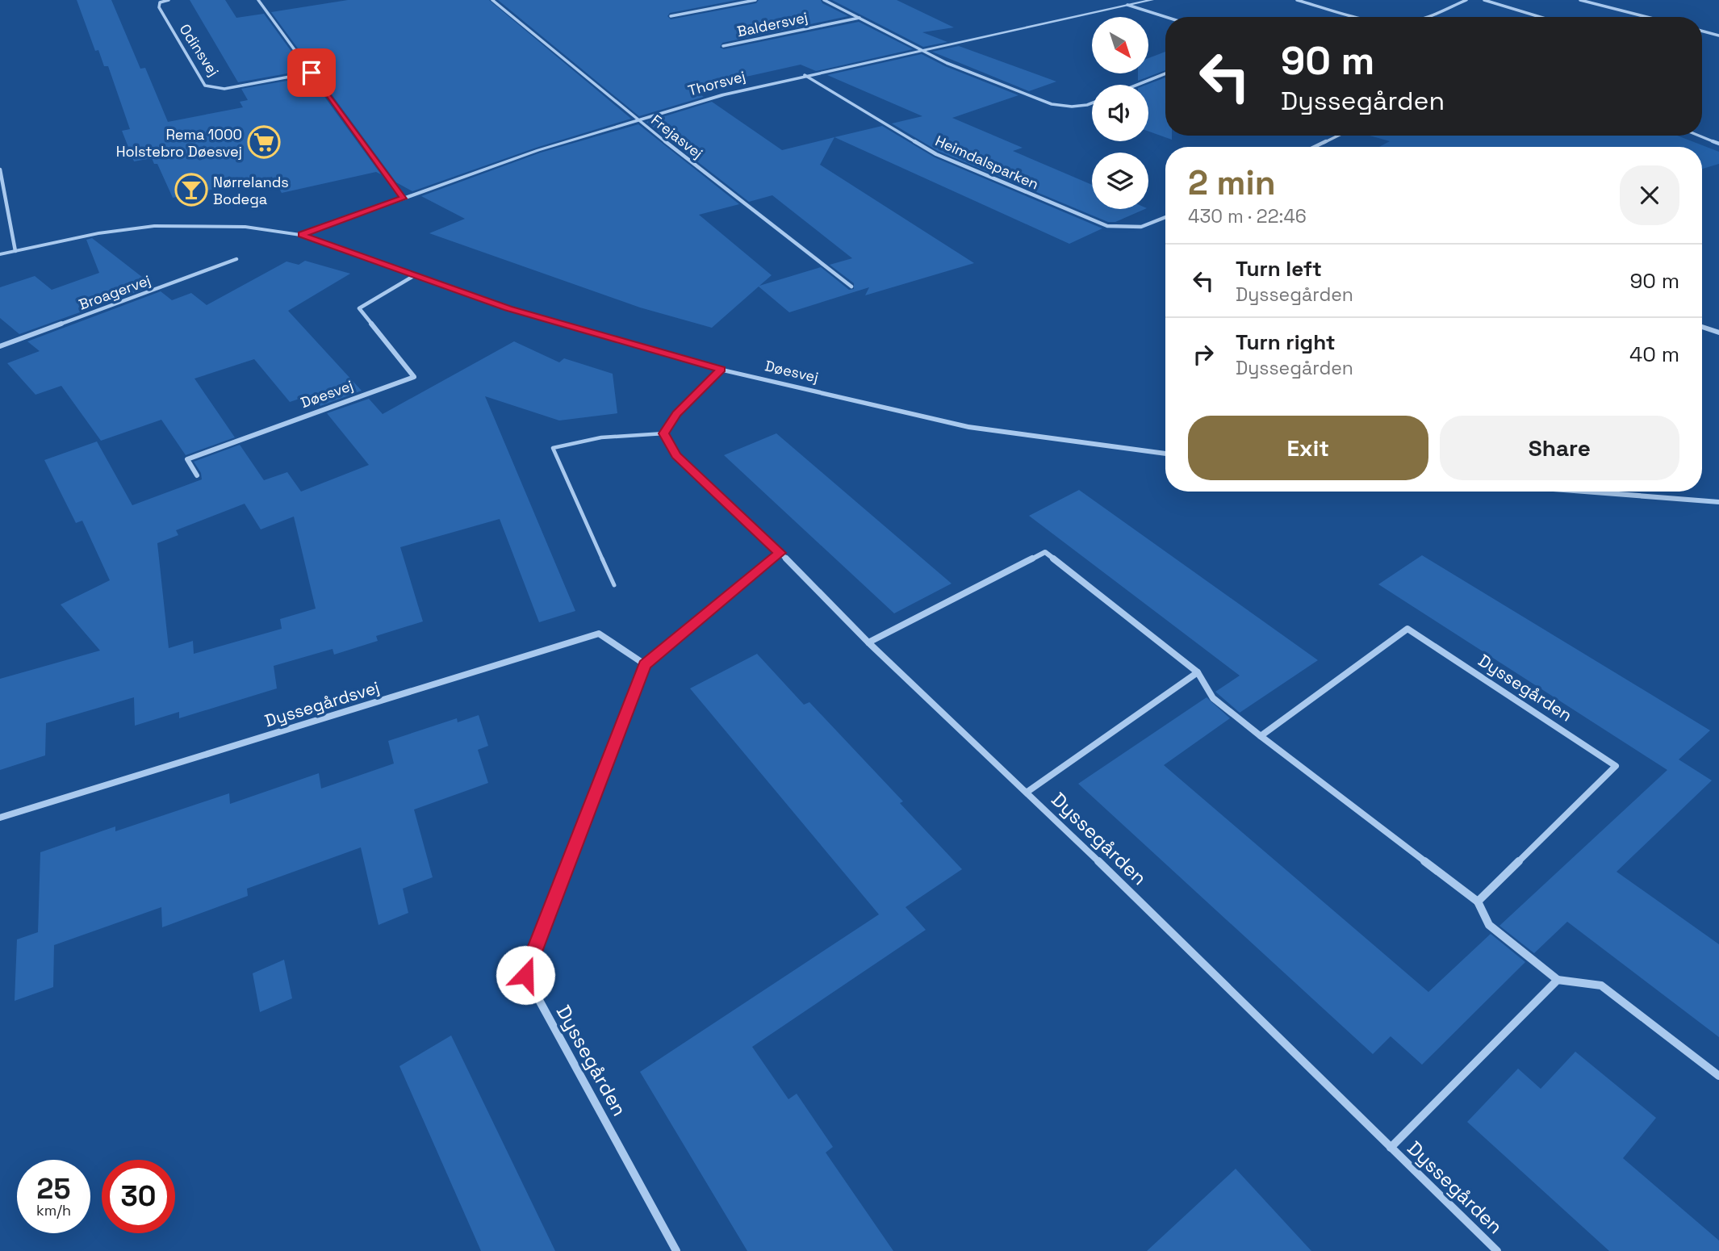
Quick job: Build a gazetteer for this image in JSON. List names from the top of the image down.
{
  "streets": {
    "street": [
      "Baldersvej",
      "Odinsvej",
      "Thorsvej",
      "Frejasvej",
      "Heimdalsparken",
      "Broagervej",
      "Døesvej",
      "Dyssegården",
      "Dyssegårdsvej"
    ]
  },
  "crossings": [
    ["Baldersvej", "Thorsvej"],
    ["Thorsvej", "Frejasvej"],
    ["Thorsvej", "Heimdalsparken"],
    ["Thorsvej", "Døesvej"],
    ["Dyssegården", "Dyssegårdsvej"]
  ],
  "places": {
    "supermarket": ["Rema 1000 Holstebro Døesvej"],
    "bar": ["Nørrelands Bodega"]
  },
  "north": "bottom right",
  "page": {
    "turn": ["90 m", "Dyssegården"],
    "heading": ["2 min", "430 m · 22:46"],
    "list": [
      {
        "name": "Turn left",
        "note": "Dyssegården",
        "value": "90 m"
      },
      {
        "name": "Turn right",
        "note": "Dyssegården",
        "value": "40 m"
      }
    ],
    "buttons": ["Exit", "Share"],
    "speed": "25 km/h",
    "limit": "30"
  }
}
